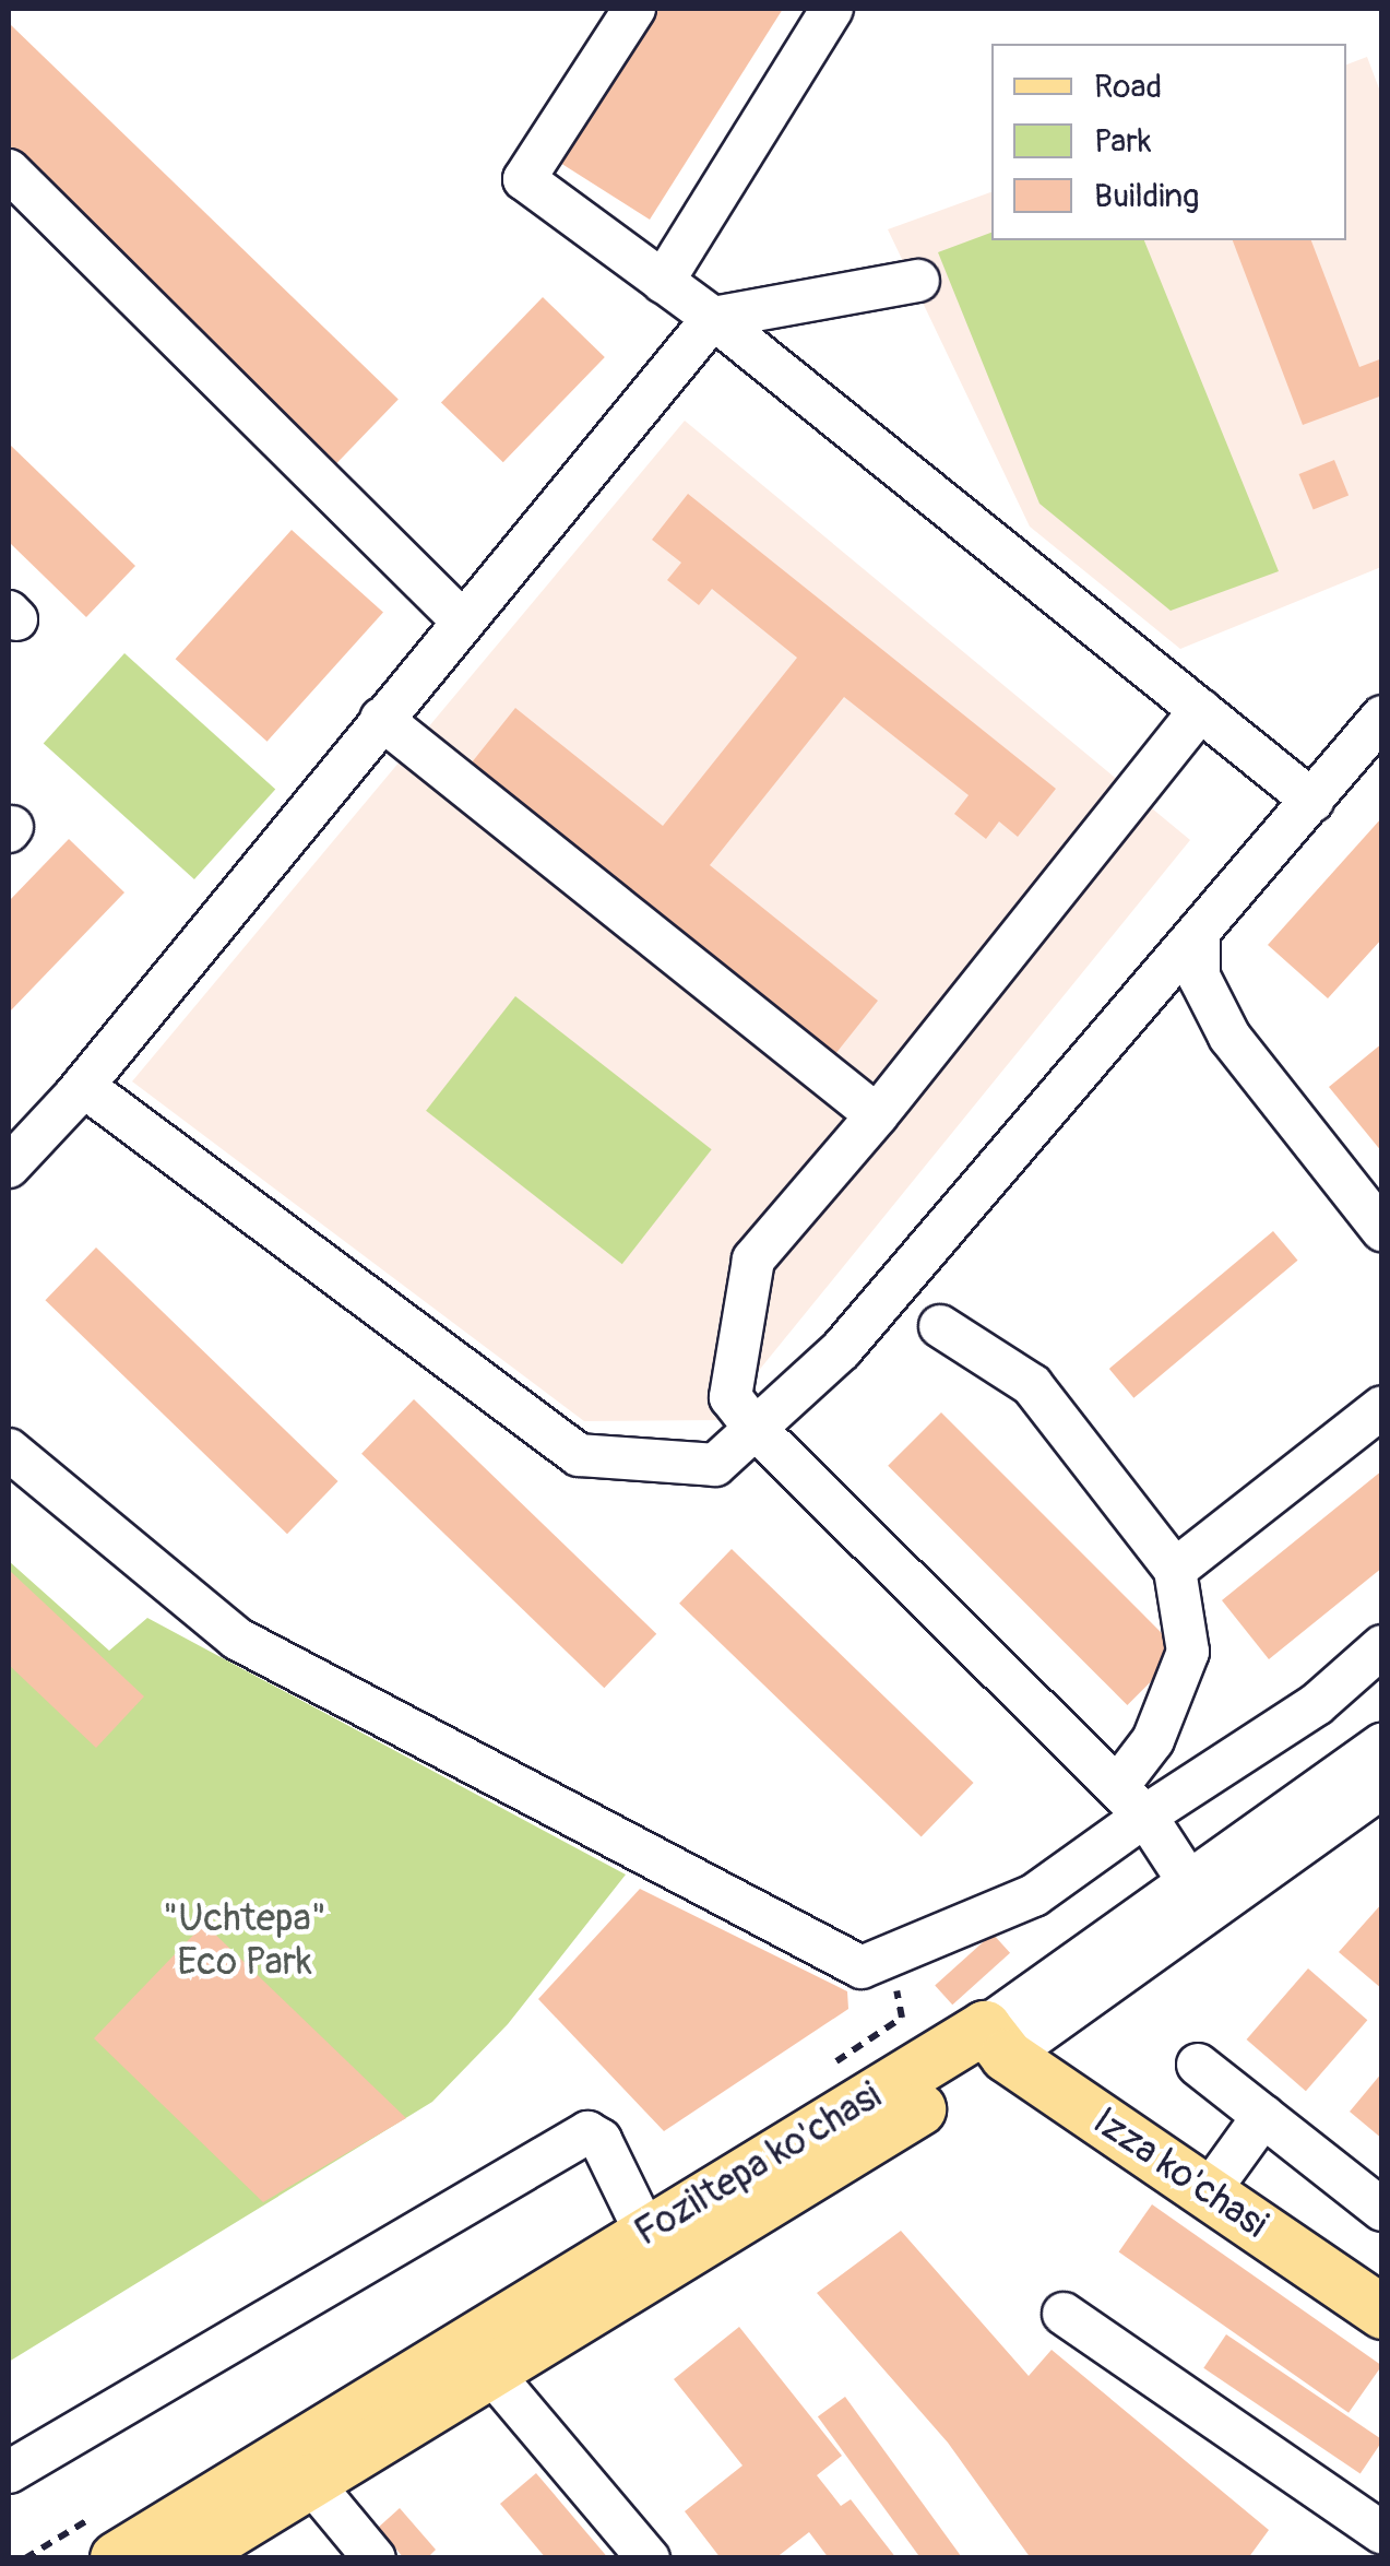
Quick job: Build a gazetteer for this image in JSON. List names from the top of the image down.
{
  "streets": {
    "main road": ["Foziltepa ko'chasi", "Izza ko'chasi"]
  },
  "crossings": [
    ["Foziltepa ko'chasi", "Izza ko'chasi"]
  ],
  "parks": ["\"Uchtepa\" Eco Park"],
  "legend": ["Road", "Park", "Building"]
}
